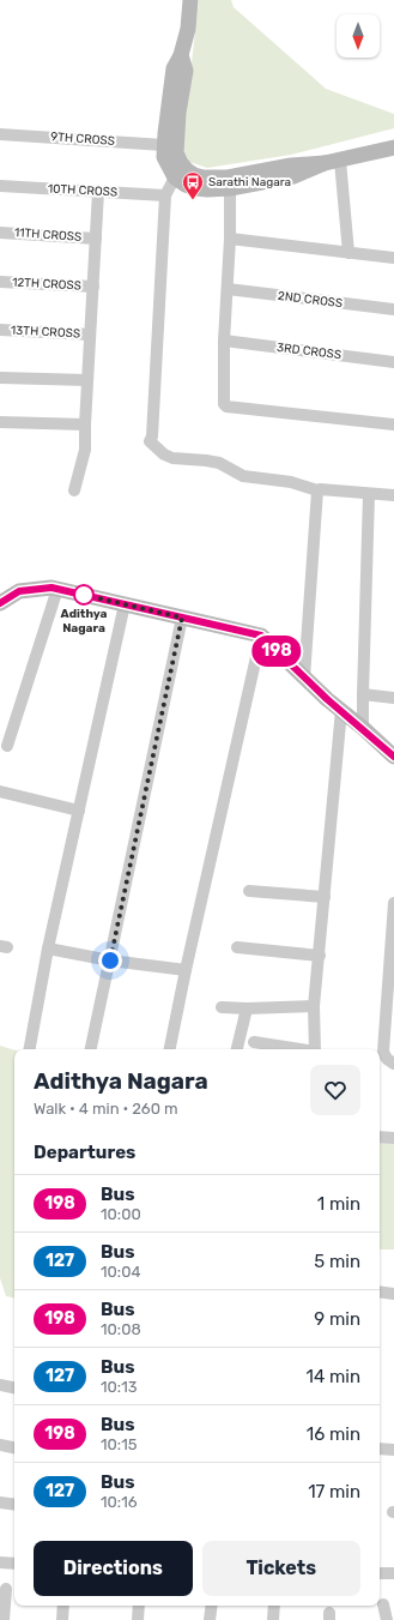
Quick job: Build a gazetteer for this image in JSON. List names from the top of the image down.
{
  "streets": {
    "street": [
      "9TH CROSS",
      "10TH CROSS",
      "11TH CROSS",
      "12TH CROSS",
      "2ND CROSS",
      "13TH CROSS",
      "3RD CROSS"
    ]
  },
  "places": {
    "bus stop": ["Sarathi Nagara"],
    "other": ["Adithya Nagara"]
  },
  "lines": ["bus line 198"],
  "north": "bottom",
  "page": {
    "on_map": "198",
    "heading": [
      ["Adithya Nagara", "Walk · 4 min · 260 m"],
      "Departures"
    ],
    "list": [
      {
        "mark": "198",
        "name": "Bus",
        "note": "10:00",
        "value": "1 min"
      },
      {
        "mark": "127",
        "name": "Bus",
        "note": "10:04",
        "value": "5 min"
      },
      {
        "mark": "198",
        "name": "Bus",
        "note": "10:08",
        "value": "9 min"
      },
      {
        "mark": "127",
        "name": "Bus",
        "note": "10:13",
        "value": "14 min"
      },
      {
        "mark": "198",
        "name": "Bus",
        "note": "10:15",
        "value": "16 min"
      },
      {
        "mark": "127",
        "name": "Bus",
        "note": "10:16",
        "value": "17 min"
      }
    ],
    "buttons": ["Directions", "Tickets"]
  }
}
